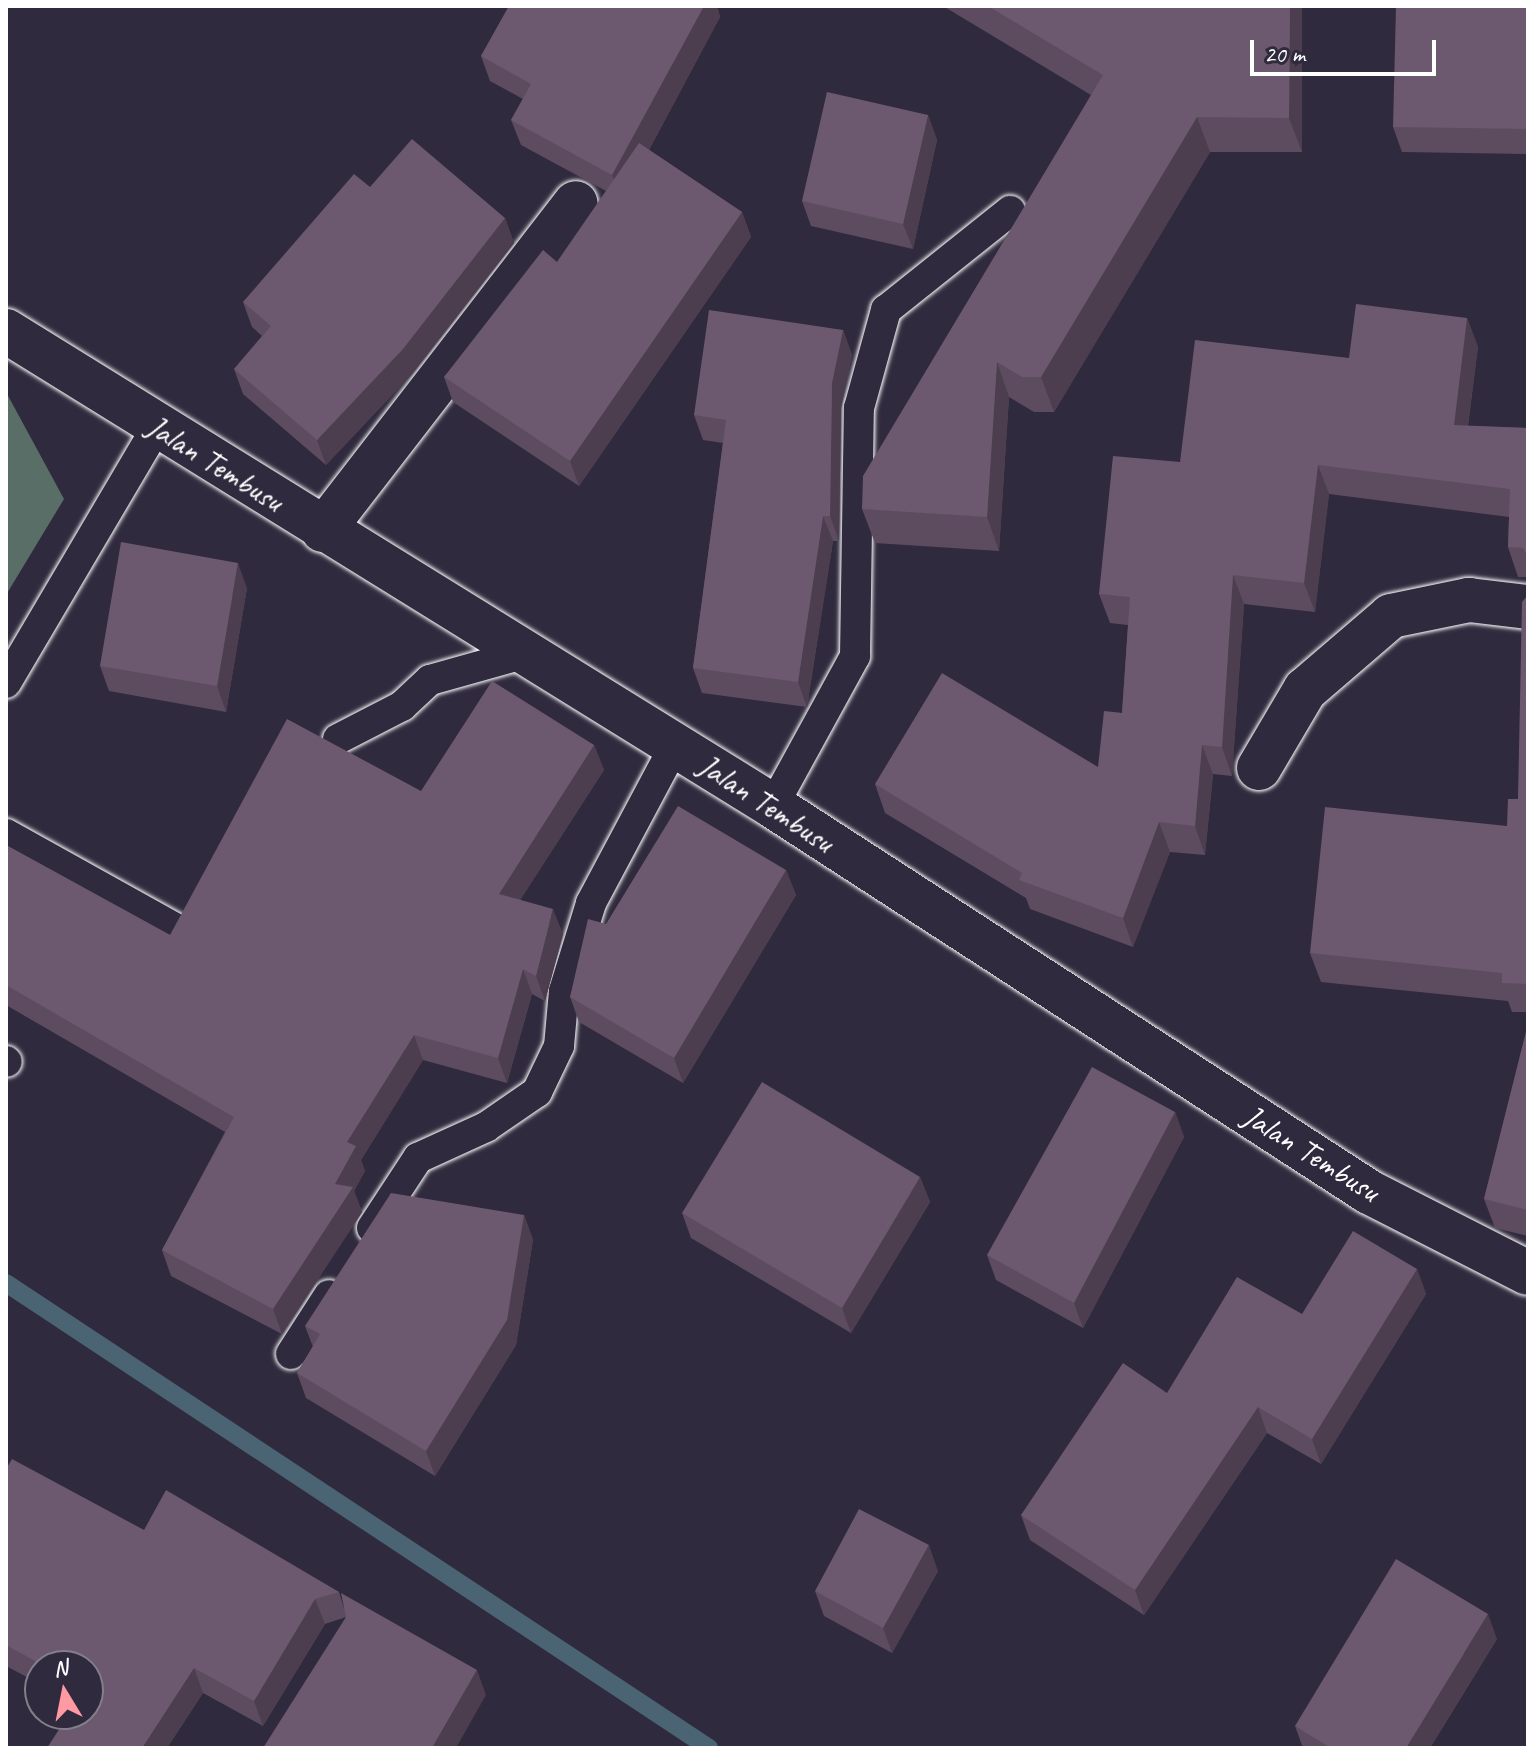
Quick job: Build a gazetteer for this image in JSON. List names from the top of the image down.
{
  "streets": {
    "street": ["Jalan Tembusu"]
  },
  "scale_bar": "20 m",
  "north": "top"
}
